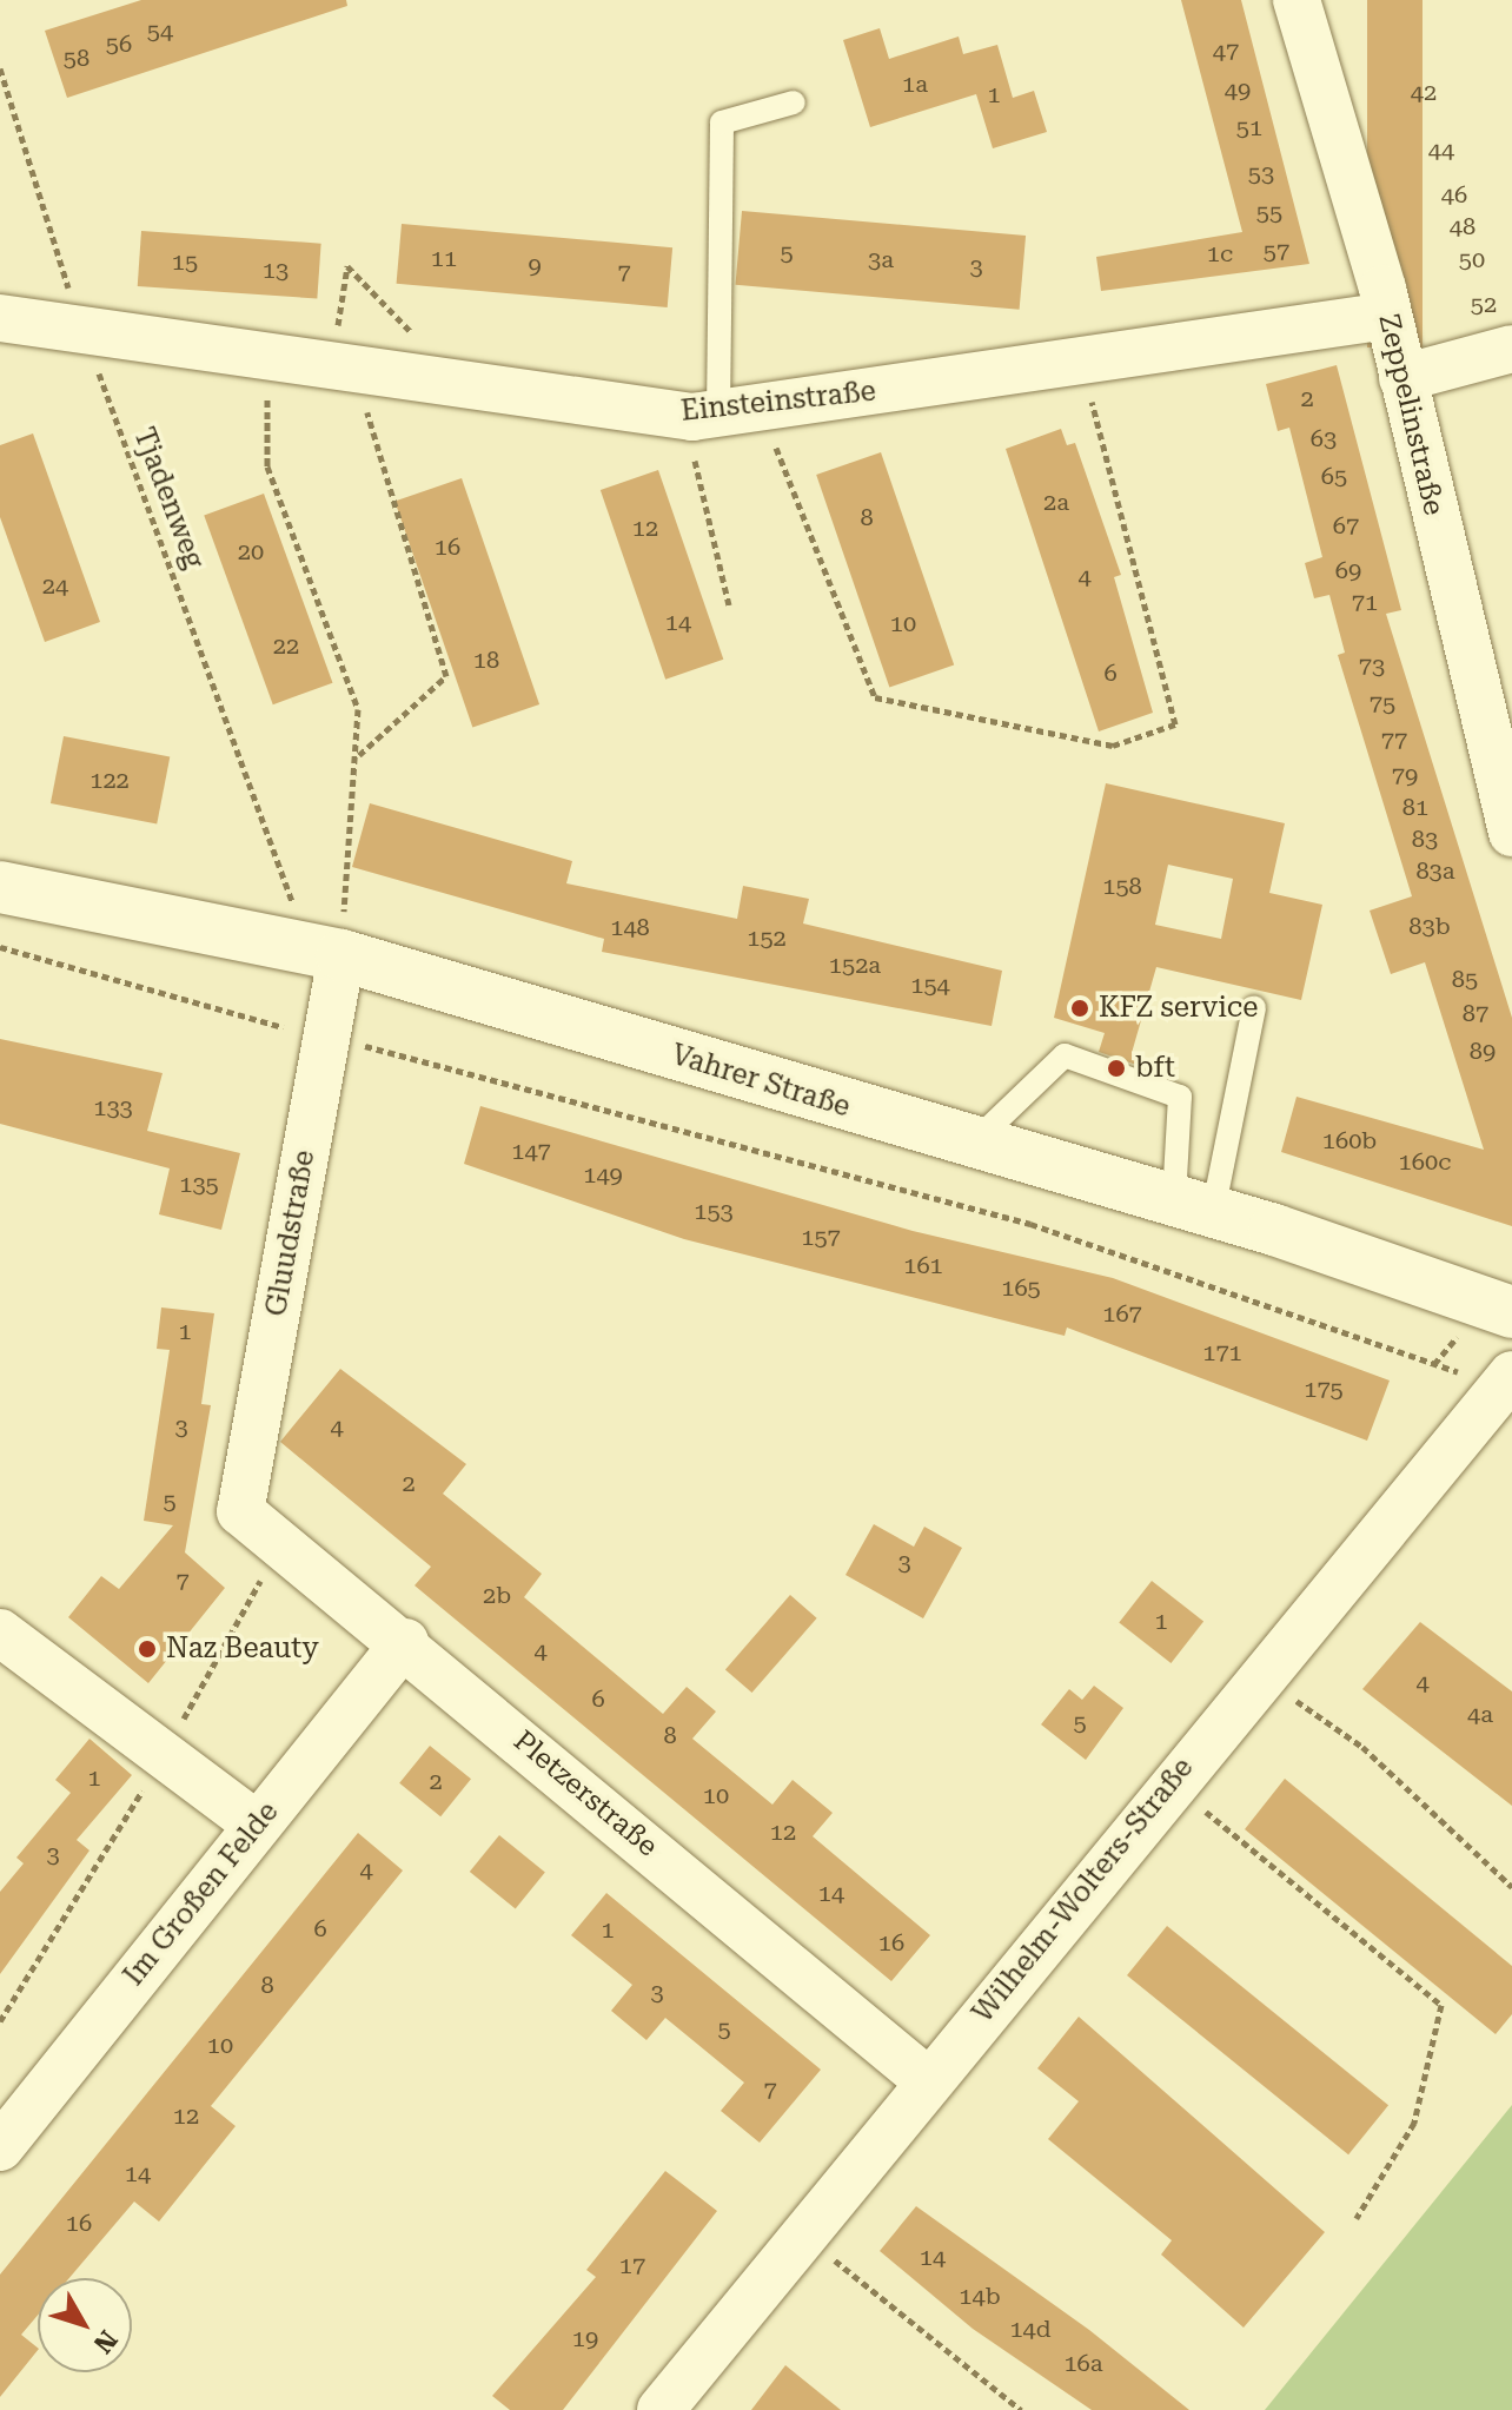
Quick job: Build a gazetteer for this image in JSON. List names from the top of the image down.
{
  "streets": {
    "main road": ["Vahrer Straße"],
    "street": [
      "Einsteinstraße",
      "Zeppelinstraße",
      "Gluudstraße",
      "Pletzerstraße",
      "Wilhelm-Wolters-Straße",
      "Im Großen Felde"
    ],
    "path": ["Tjadenweg"]
  },
  "crossings": [
    ["Einsteinstraße", "Zeppelinstraße"],
    ["Einsteinstraße", "Tjadenweg"],
    ["Tjadenweg", "Vahrer Straße"],
    ["Tjadenweg", "Gluudstraße"],
    ["Vahrer Straße", "Gluudstraße"],
    ["Gluudstraße", "Pletzerstraße"],
    ["Pletzerstraße", "Wilhelm-Wolters-Straße"],
    ["Pletzerstraße", "Im Großen Felde"]
  ],
  "places": ["KFZ service", "bft", "Naz Beauty"],
  "house_numbers": [
    "54",
    "56",
    "47",
    "58",
    "1a",
    "49",
    "42",
    "1",
    "51",
    "44",
    "53",
    "46",
    "55",
    "48",
    "57",
    "5",
    "1c",
    "11",
    "3a",
    "50",
    "15",
    "9",
    "3",
    "13",
    "7",
    "52",
    "2",
    "63",
    "65",
    "2a",
    "8",
    "67",
    "12",
    "16",
    "20",
    "69",
    "4",
    "24",
    "71",
    "14",
    "10",
    "22",
    "18",
    "73",
    "6",
    "75",
    "77",
    "79",
    "122",
    "81",
    "83",
    "83a",
    "158",
    "83b",
    "148",
    "152",
    "152a",
    "85",
    "154",
    "87",
    "89",
    "133",
    "160b",
    "147",
    "160c",
    "149",
    "135",
    "153",
    "157",
    "161",
    "165",
    "167",
    "1",
    "171",
    "175",
    "3",
    "4",
    "2",
    "5",
    "3",
    "7",
    "2b",
    "1",
    "4",
    "4",
    "6",
    "4a",
    "5",
    "8",
    "1",
    "2",
    "10",
    "12",
    "3",
    "4",
    "14",
    "6",
    "1",
    "16",
    "8",
    "3",
    "5",
    "10",
    "7",
    "12",
    "14",
    "16",
    "14",
    "17",
    "14b",
    "14d",
    "19",
    "16a"
  ],
  "north": "bottom right"
}
